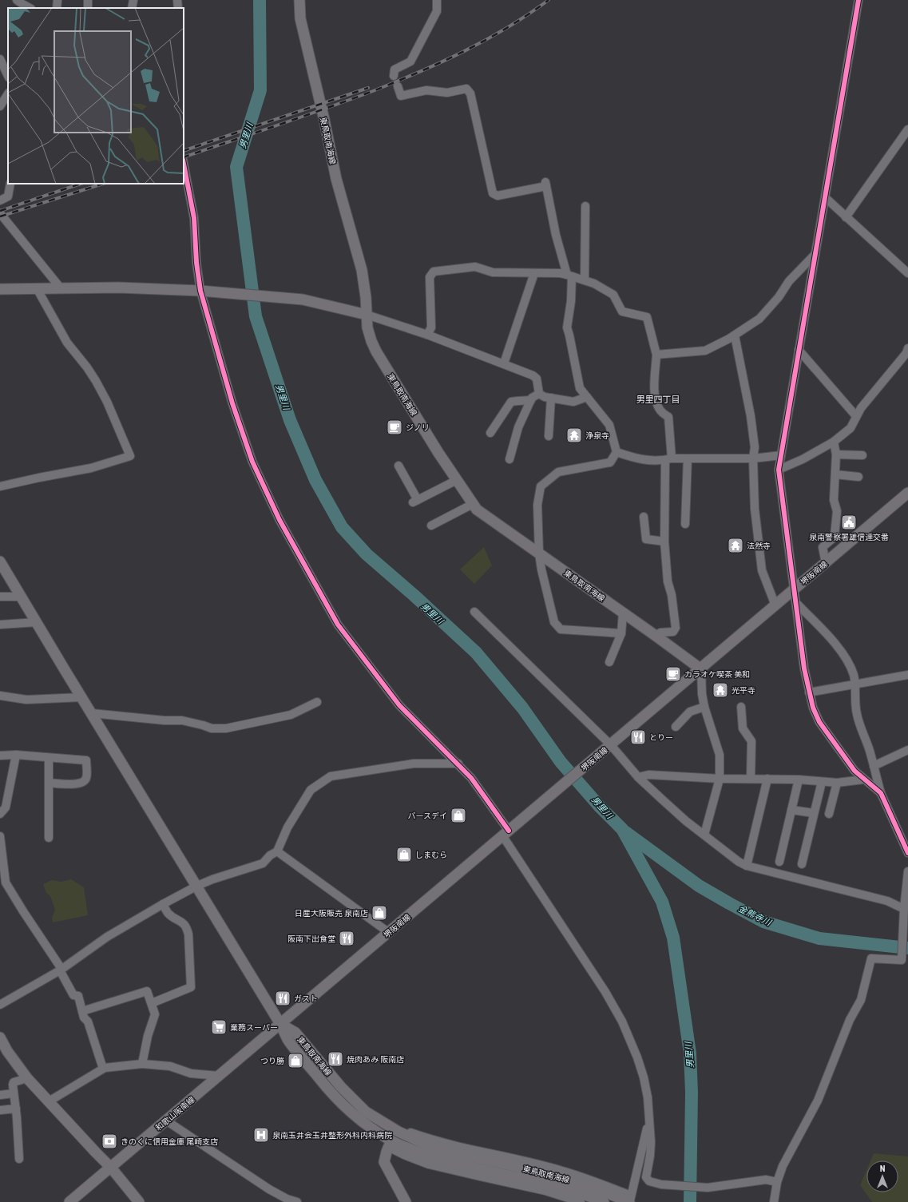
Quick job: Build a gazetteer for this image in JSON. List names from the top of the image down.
{
  "streets": {
    "main road": ["東鳥取南海線", "堺阪南線", "和歌山阪南線"]
  },
  "crossings": [
    ["東鳥取南海線", "堺阪南線"],
    ["東鳥取南海線", "和歌山阪南線"],
    ["堺阪南線", "和歌山阪南線"]
  ],
  "districts": ["男里四丁目"],
  "water": ["男里川", "金熊寺川"],
  "places": {
    "cafe": ["ジノリ", "カラオケ喫茶 美和"],
    "temple": ["浄泉寺", "法然寺", "光平寺"],
    "public building": ["泉南警察署雄信達交番"],
    "restaurant": [
      "とりー",
      "阪南下出食堂",
      "ガスト",
      "焼肉あみ 阪南店"
    ],
    "shop": [
      "バースデイ",
      "しまむら",
      "日産大阪販売 泉南店",
      "つり勝"
    ],
    "supermarket": ["業務スーパー"],
    "hospital": ["泉南玉井会玉井整形外科内科病院"],
    "bank": ["きのくに信用金庫 尾崎支店"]
  },
  "north": "top"
}
